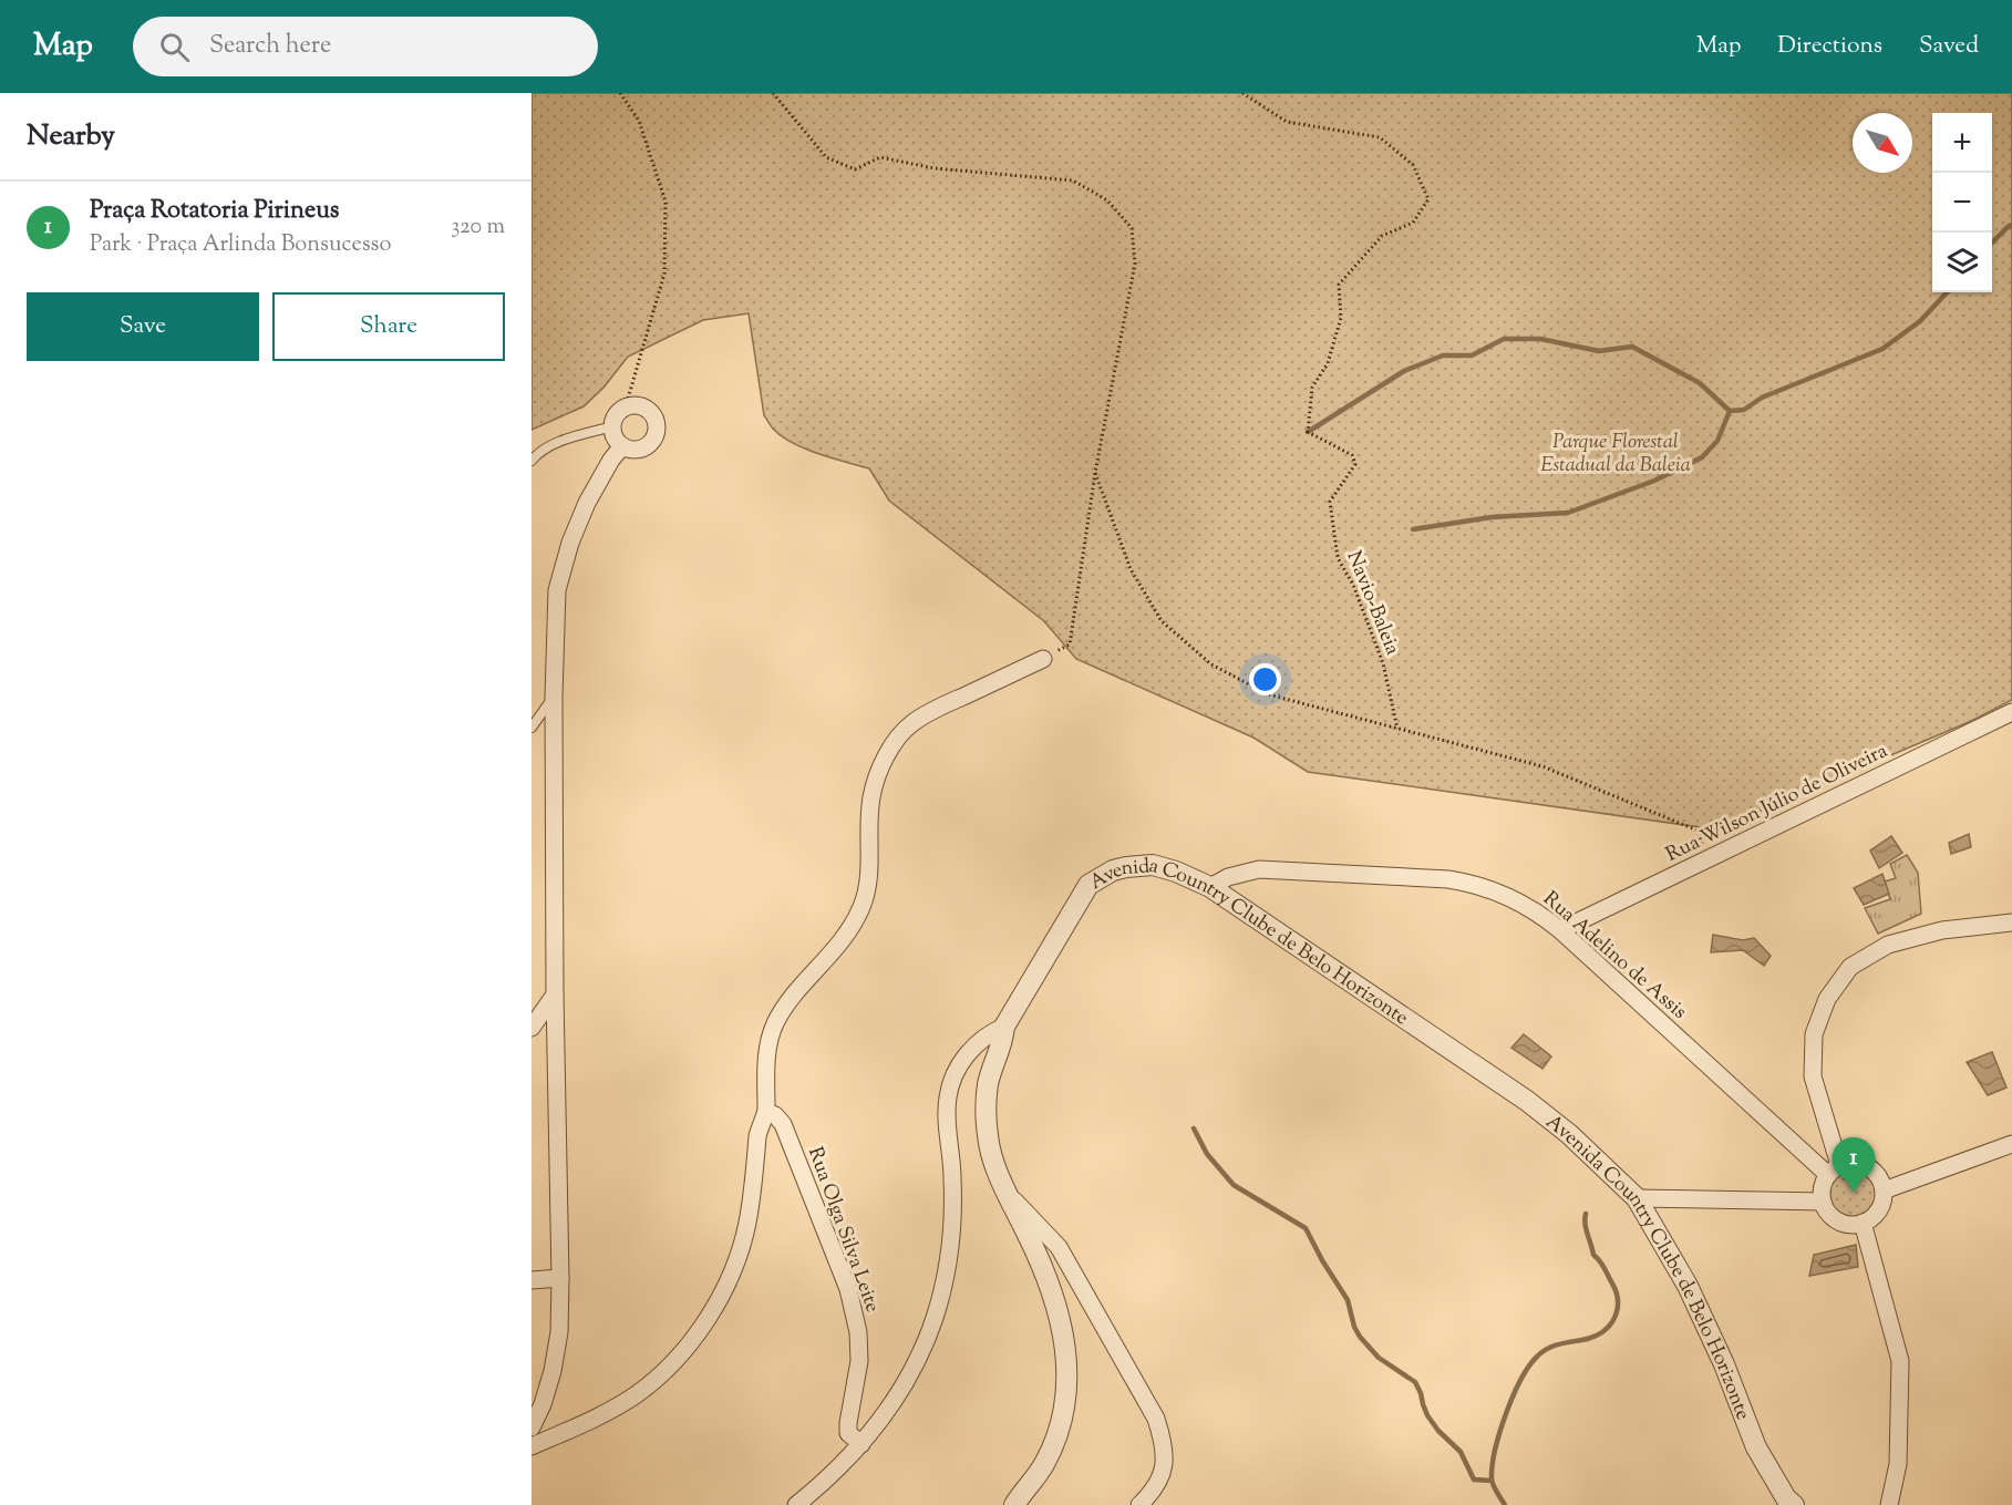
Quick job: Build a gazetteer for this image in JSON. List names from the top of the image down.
{
  "streets": {
    "street": [
      "Rua Wilson Júlio de Oliveira",
      "Rua Adelino de Assis",
      "Avenida Country Clube de Belo Horizonte",
      "Rua Olga Silva Leite"
    ],
    "path": ["Navio-Baleia"]
  },
  "crossings": [
    ["Rua Wilson Júlio de Oliveira", "Rua Adelino de Assis"],
    ["Rua Adelino de Assis", "Avenida Country Clube de Belo Horizonte"]
  ],
  "parks": ["Parque Florestal Estadual da Baleia"],
  "north": "bottom right",
  "page": {
    "header": "Map",
    "search": "Search here",
    "nav": ["Map", "Directions", "Saved"],
    "heading": "Nearby",
    "map_buttons": ["+", "−"],
    "list": [
      {
        "mark": "1",
        "name": "Praça Rotatoria Pirineus",
        "note": "Park · Praça Arlinda Bonsucesso",
        "value": "320 m"
      }
    ],
    "buttons": ["Save", "Share"],
    "pins": "1"
  }
}
